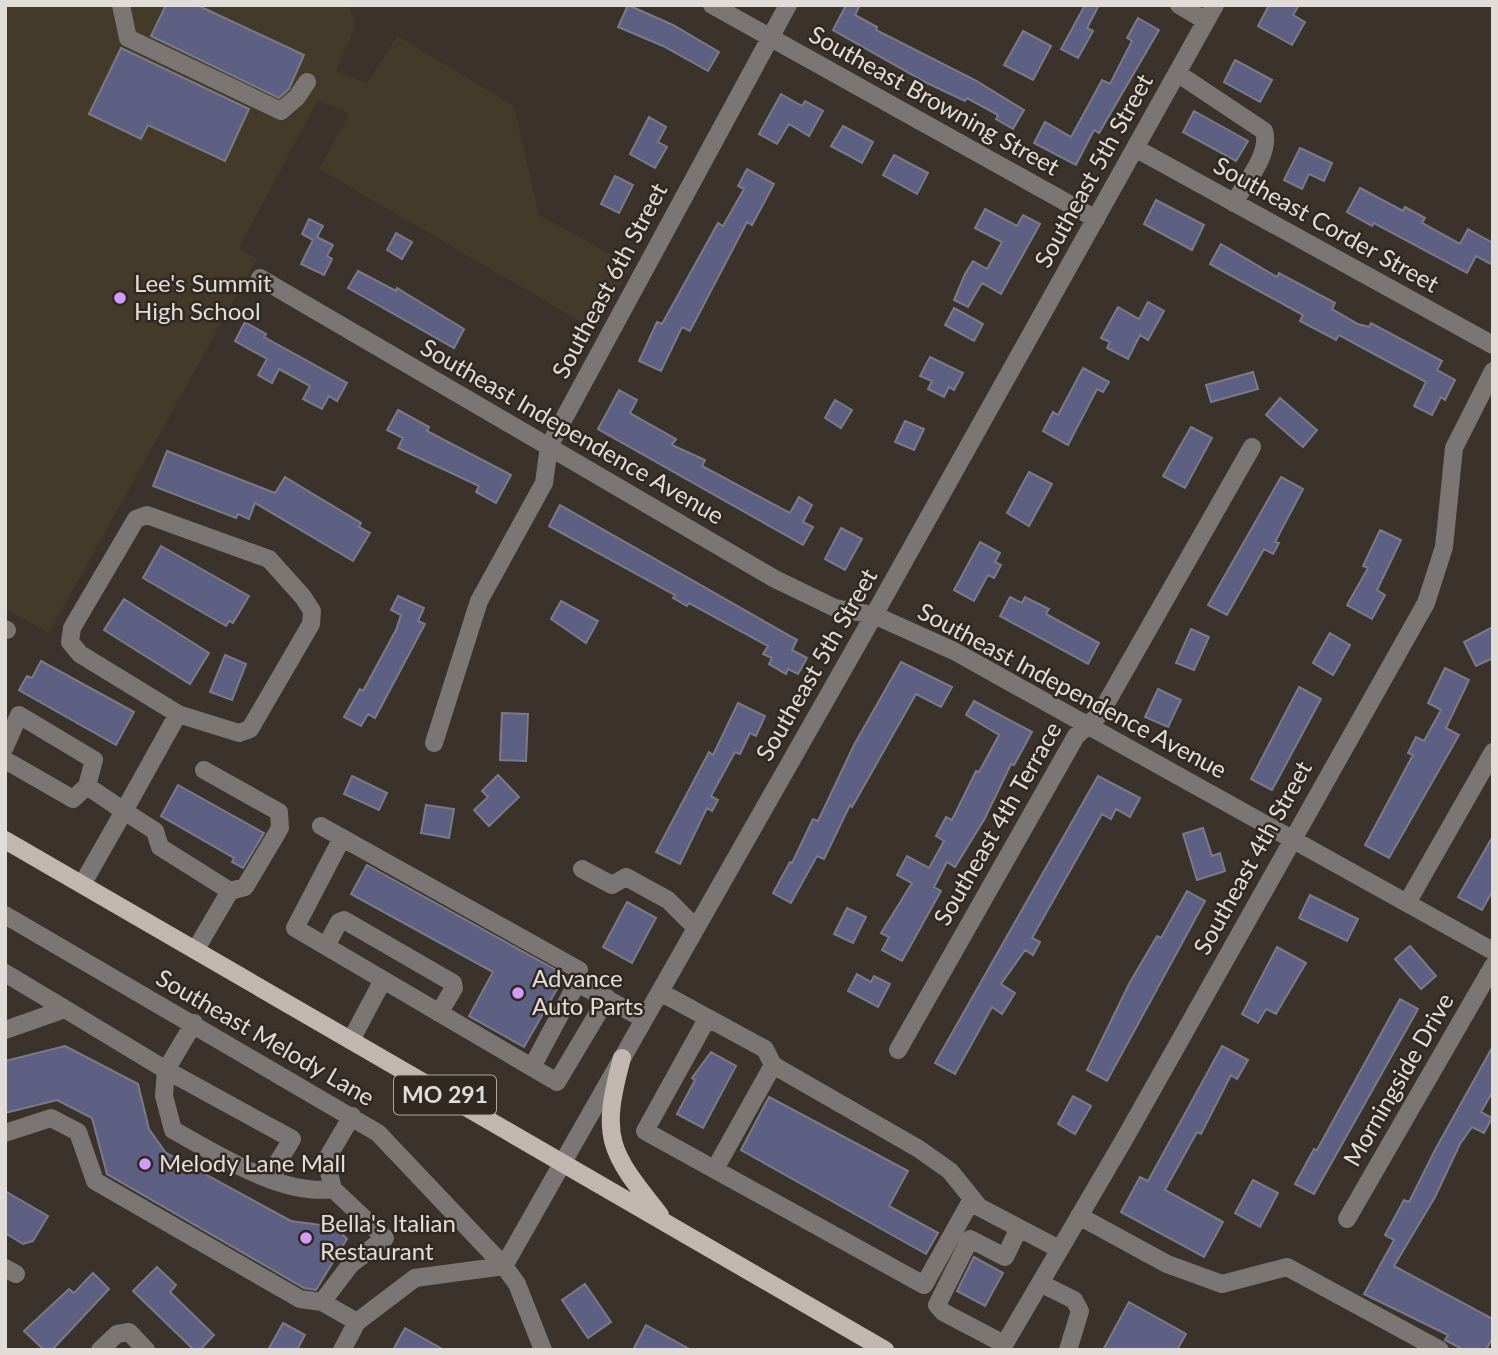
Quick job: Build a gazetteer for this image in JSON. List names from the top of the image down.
{
  "streets": {
    "main road": ["MO 291"],
    "street": [
      "Southeast Browning Street",
      "Southeast 5th Street",
      "Southeast Corder Street",
      "Southeast 6th Street",
      "Southeast Independence Avenue",
      "Southeast 4th Terrace",
      "Southeast 4th Street",
      "Southeast Melody Lane",
      "Morningside Drive"
    ]
  },
  "crossings": [
    ["Southeast Browning Street", "Southeast 5th Street"],
    ["Southeast Browning Street", "Southeast 6th Street"],
    ["Southeast 5th Street", "Southeast Corder Street"],
    ["Southeast 5th Street", "Southeast Independence Avenue"],
    ["Southeast 5th Street", "Southeast Melody Lane"],
    ["Southeast 5th Street", "MO 291"],
    ["Southeast 6th Street", "Southeast Independence Avenue"],
    ["Southeast Independence Avenue", "Southeast 4th Terrace"],
    ["Southeast Independence Avenue", "Southeast 4th Street"]
  ],
  "places": [
    "Lee's Summit High School",
    "Advance Auto Parts",
    "Melody Lane Mall",
    "Bella's Italian Restaurant"
  ]
}
